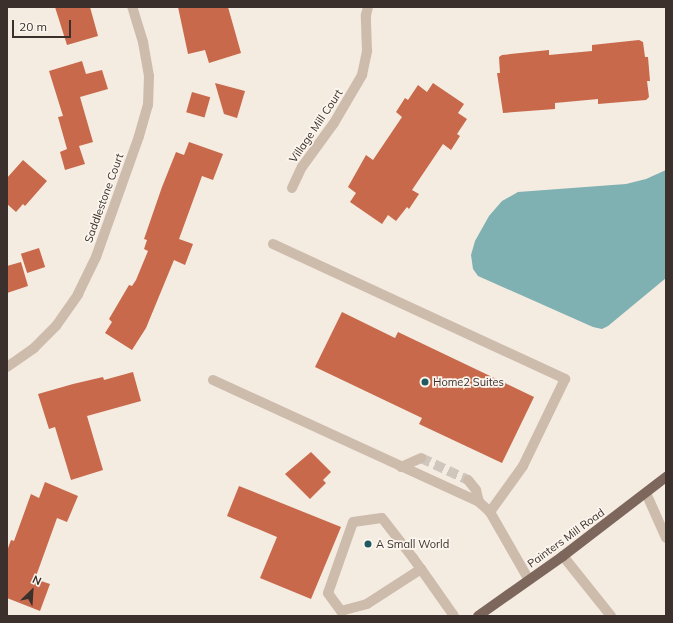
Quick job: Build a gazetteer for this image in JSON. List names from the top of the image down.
{
  "streets": {
    "main road": ["Painters Mill Road"],
    "street": ["Village Mill Court", "Saddlestone Court"]
  },
  "places": ["Home2 Suites", "A Small World"],
  "scale_bar": "20 m",
  "north": "top right"
}
